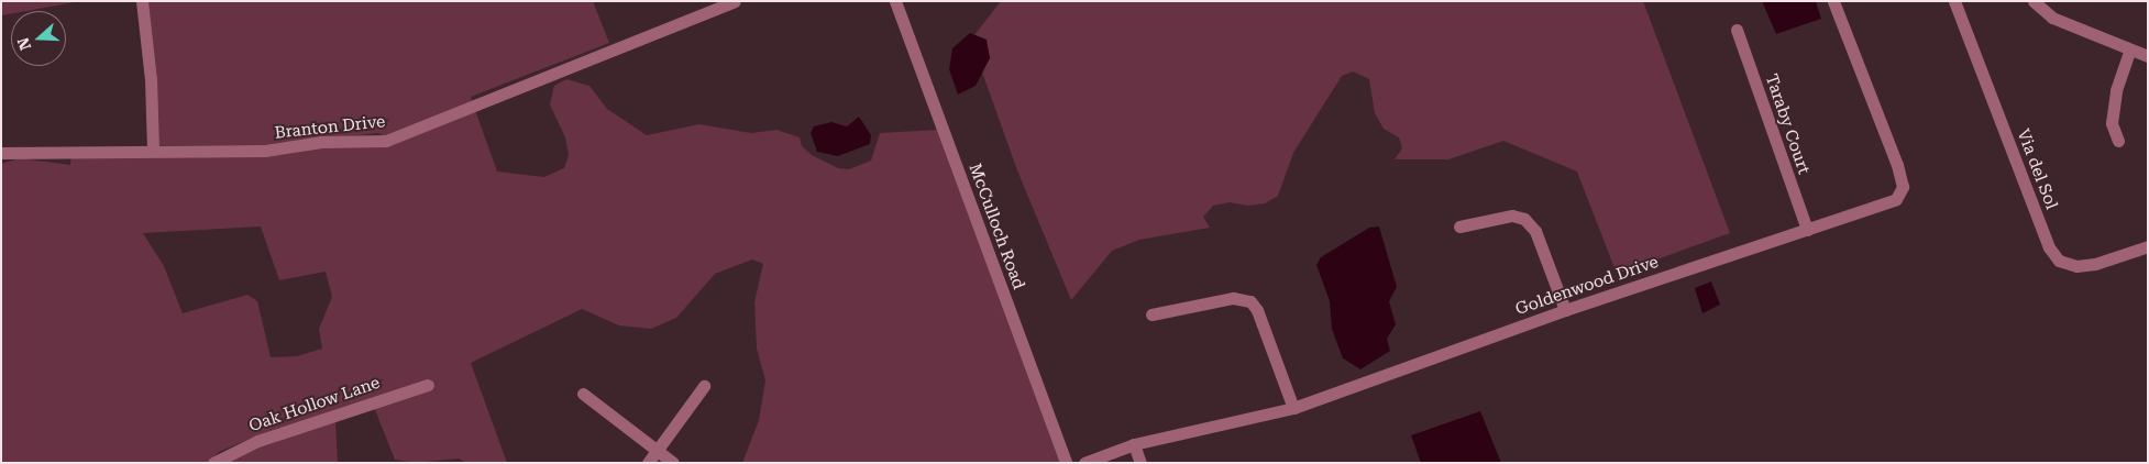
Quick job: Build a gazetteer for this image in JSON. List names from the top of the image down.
{
  "streets": {
    "street": [
      "Taraby Court",
      "Branton Drive",
      "Via del Sol",
      "McCulloch Road",
      "Goldenwood Drive",
      "Oak Hollow Lane"
    ]
  },
  "crossings": [
    ["Taraby Court", "Goldenwood Drive"]
  ],
  "north": "left"
}
